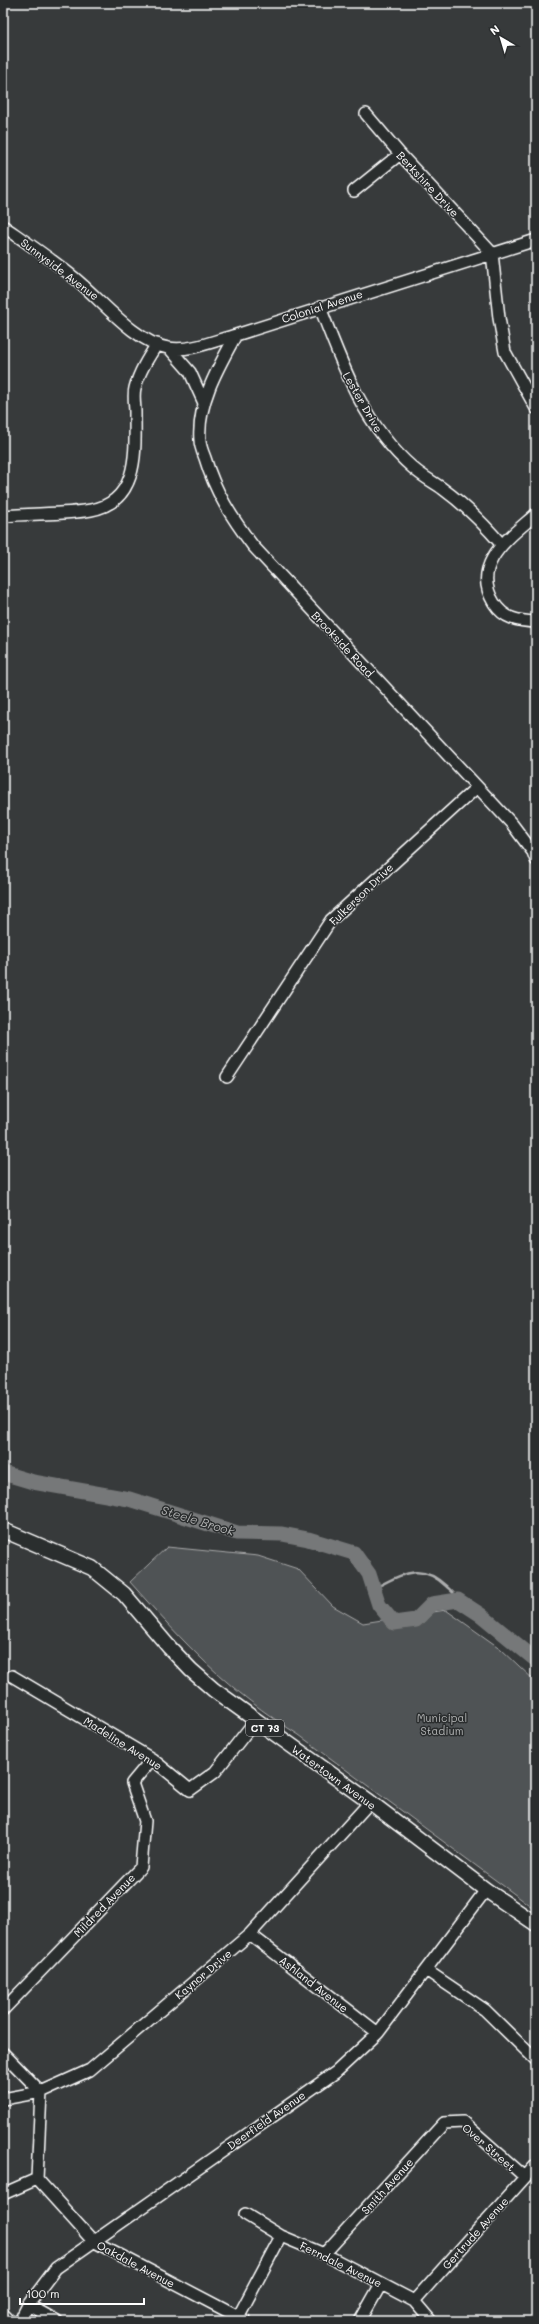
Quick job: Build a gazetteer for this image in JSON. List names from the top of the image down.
{
  "streets": {
    "main road": ["CT 73", "Watertown Avenue"],
    "street": [
      "Berkshire Drive",
      "Sunnyside Avenue",
      "Colonial Avenue",
      "Lester Drive",
      "Brookside Road",
      "Fulkerson Drive",
      "Madeline Avenue",
      "Mildred Avenue",
      "Kaynor Drive",
      "Ashland Avenue",
      "Deerfield Avenue",
      "Over Street",
      "Smith Avenue",
      "Gertrude Avenue",
      "Oakdale Avenue",
      "Ferndale Avenue"
    ]
  },
  "crossings": [
    ["Berkshire Drive", "Colonial Avenue"],
    ["Sunnyside Avenue", "Colonial Avenue"],
    ["Colonial Avenue", "Lester Drive"],
    ["Colonial Avenue", "Brookside Road"],
    ["Brookside Road", "Fulkerson Drive"],
    ["Madeline Avenue", "Watertown Avenue"],
    ["Madeline Avenue", "Mildred Avenue"],
    ["Watertown Avenue", "Kaynor Drive"],
    ["Watertown Avenue", "Deerfield Avenue"],
    ["Kaynor Drive", "Ashland Avenue"],
    ["Ashland Avenue", "Deerfield Avenue"],
    ["Deerfield Avenue", "Oakdale Avenue"],
    ["Over Street", "Smith Avenue"],
    ["Over Street", "Gertrude Avenue"],
    ["Smith Avenue", "Ferndale Avenue"],
    ["Gertrude Avenue", "Ferndale Avenue"]
  ],
  "water": ["Steele Brook"],
  "parks": ["Municipal Stadium"],
  "scale_bar": "100 m",
  "north": "top left"
}
